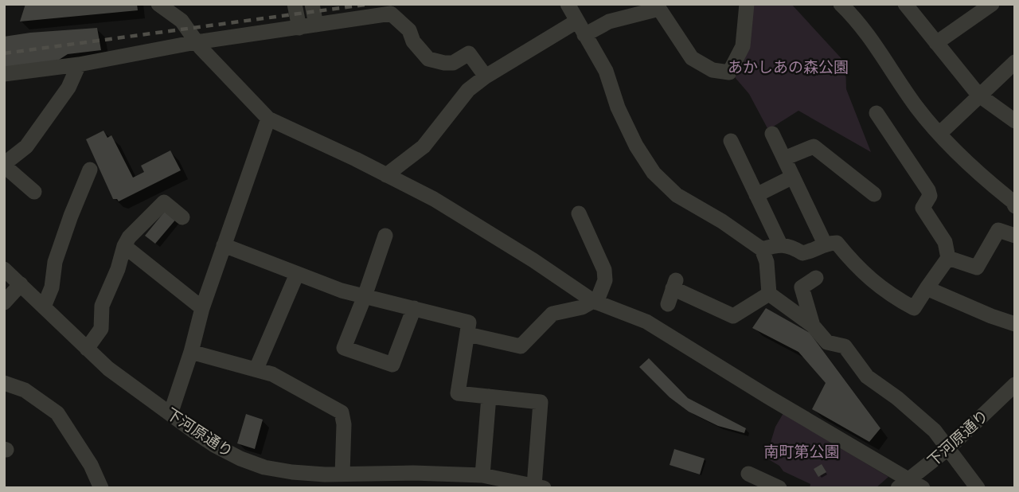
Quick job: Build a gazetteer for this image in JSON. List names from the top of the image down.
{
  "streets": {
    "street": ["下河原通り"]
  },
  "parks": ["あかしあの森公園", "南町第公園"]
}
